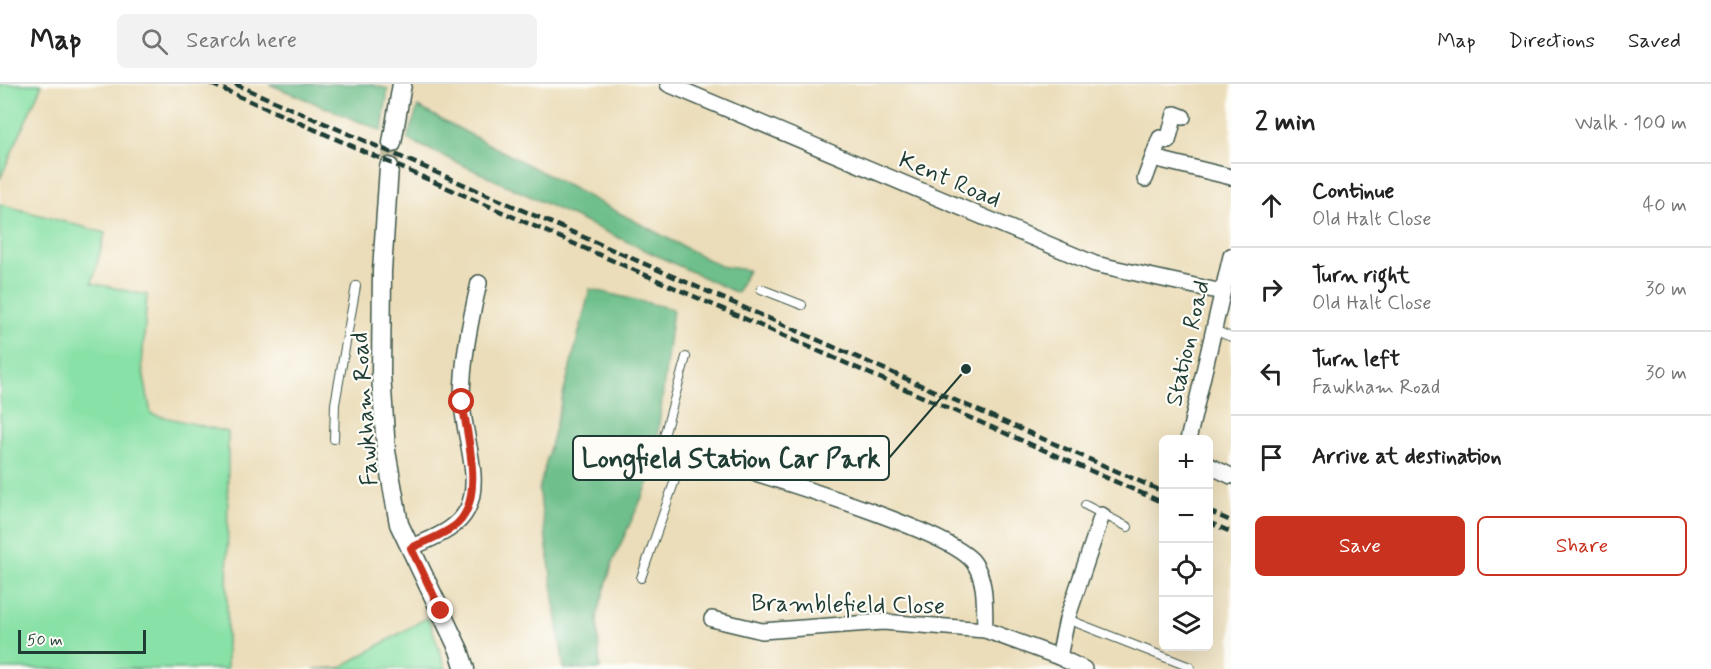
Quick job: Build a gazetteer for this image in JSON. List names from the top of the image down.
{
  "streets": {
    "street": [
      "Kent Road",
      "Station Road",
      "Fawkham Road",
      "Bramblefield Close"
    ]
  },
  "crossings": [
    ["Kent Road", "Station Road"]
  ],
  "places": ["Longfield Station Car Park"],
  "scale_bar": "50 m",
  "page": {
    "header": "Map",
    "search": "Search here",
    "nav": ["Map", "Directions", "Saved"],
    "heading": ["2 min", "Walk · 100 m"],
    "list": [
      ["Continue", "Old Halt Close", "40 m"],
      ["Turn right", "Old Halt Close", "30 m"],
      ["Turn left", "Fawkham Road", "30 m"],
      "Arrive at destination"
    ],
    "map_buttons": ["+", "−"],
    "buttons": ["Save", "Share"],
    "scale": "50 m"
  }
}
